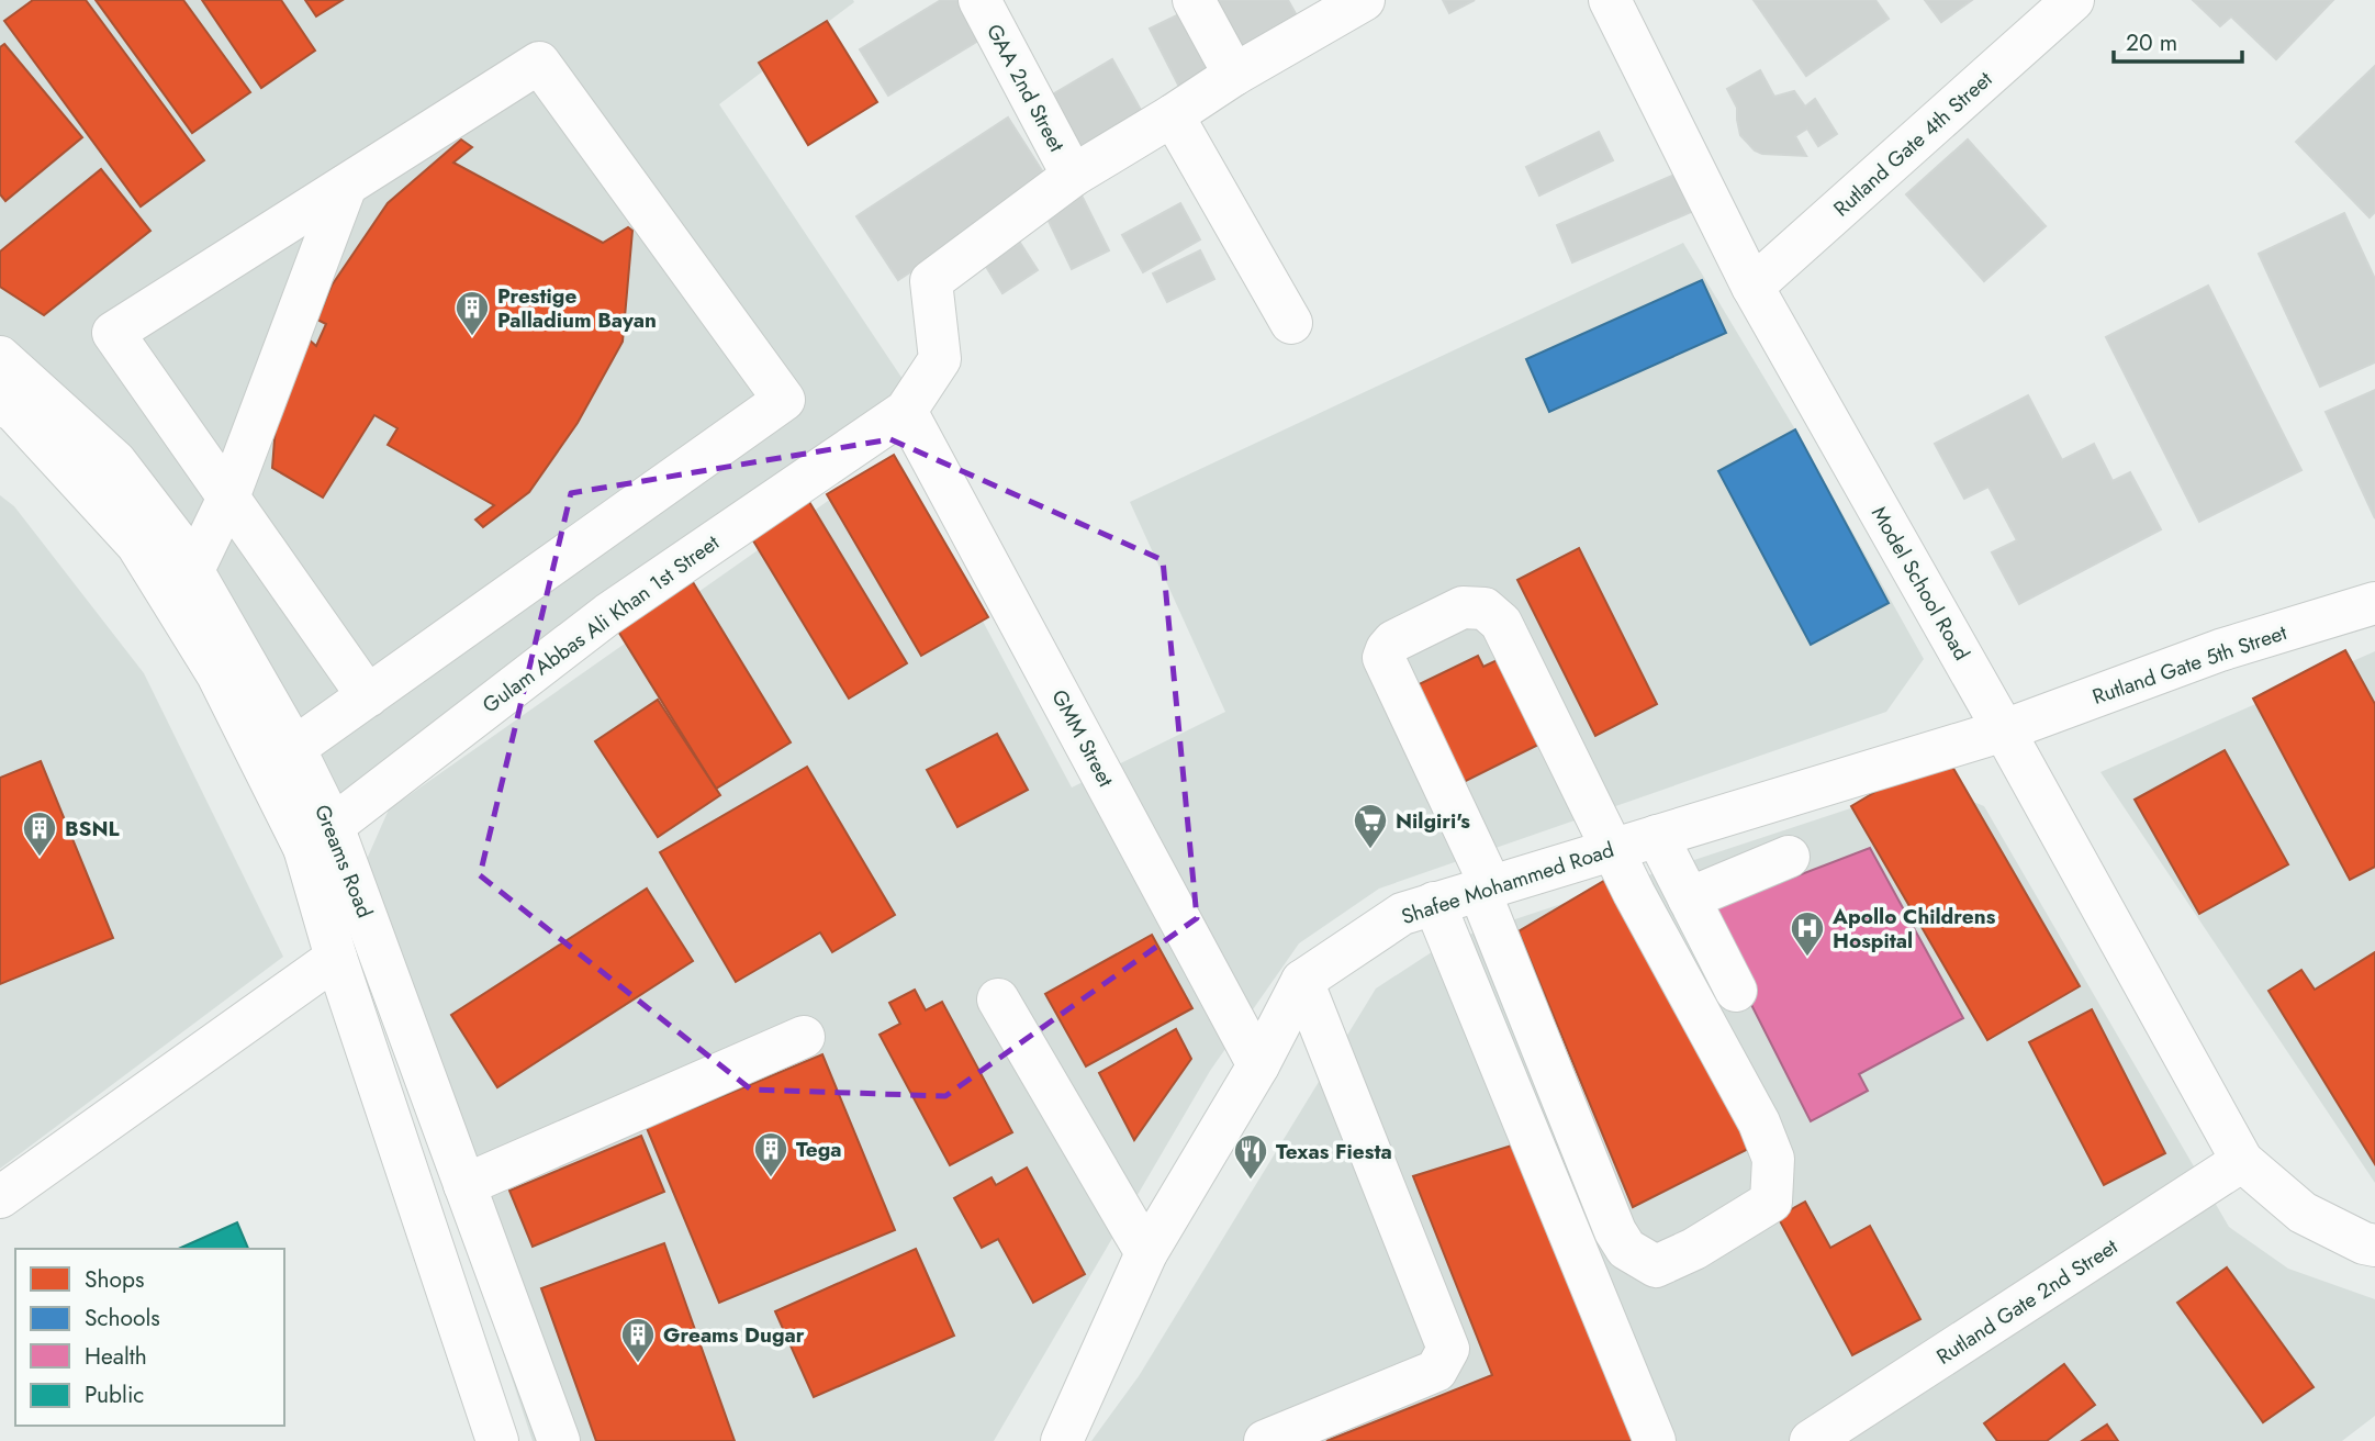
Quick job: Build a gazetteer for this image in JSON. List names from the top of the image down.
{
  "streets": {
    "street": [
      "GAA 2nd Street",
      "Rutland Gate 4th Street",
      "Model School Road",
      "Gulam Abbas Ali Khan 1st Street",
      "Rutland Gate 5th Street",
      "GMM Street",
      "Greams Road",
      "Shafee Mohammed Road",
      "Rutland Gate 2nd Street"
    ]
  },
  "crossings": [
    ["Rutland Gate 4th Street", "Model School Road"],
    ["Model School Road", "Rutland Gate 5th Street"],
    ["Model School Road", "Shafee Mohammed Road"],
    ["Model School Road", "Rutland Gate 2nd Street"],
    ["Gulam Abbas Ali Khan 1st Street", "GMM Street"],
    ["Gulam Abbas Ali Khan 1st Street", "Greams Road"],
    ["Rutland Gate 5th Street", "Shafee Mohammed Road"],
    ["GMM Street", "Shafee Mohammed Road"]
  ],
  "places": {
    "building": [
      "Prestige Palladium Bayan",
      "BSNL",
      "Tega",
      "Greams Dugar"
    ],
    "supermarket": ["Nilgiri's"],
    "hospital": ["Apollo Childrens Hospital"],
    "restaurant": ["Texas Fiesta"]
  },
  "legend": [
    "Shops",
    "Schools",
    "Health",
    "Public"
  ],
  "scale_bar": "20 m"
}
